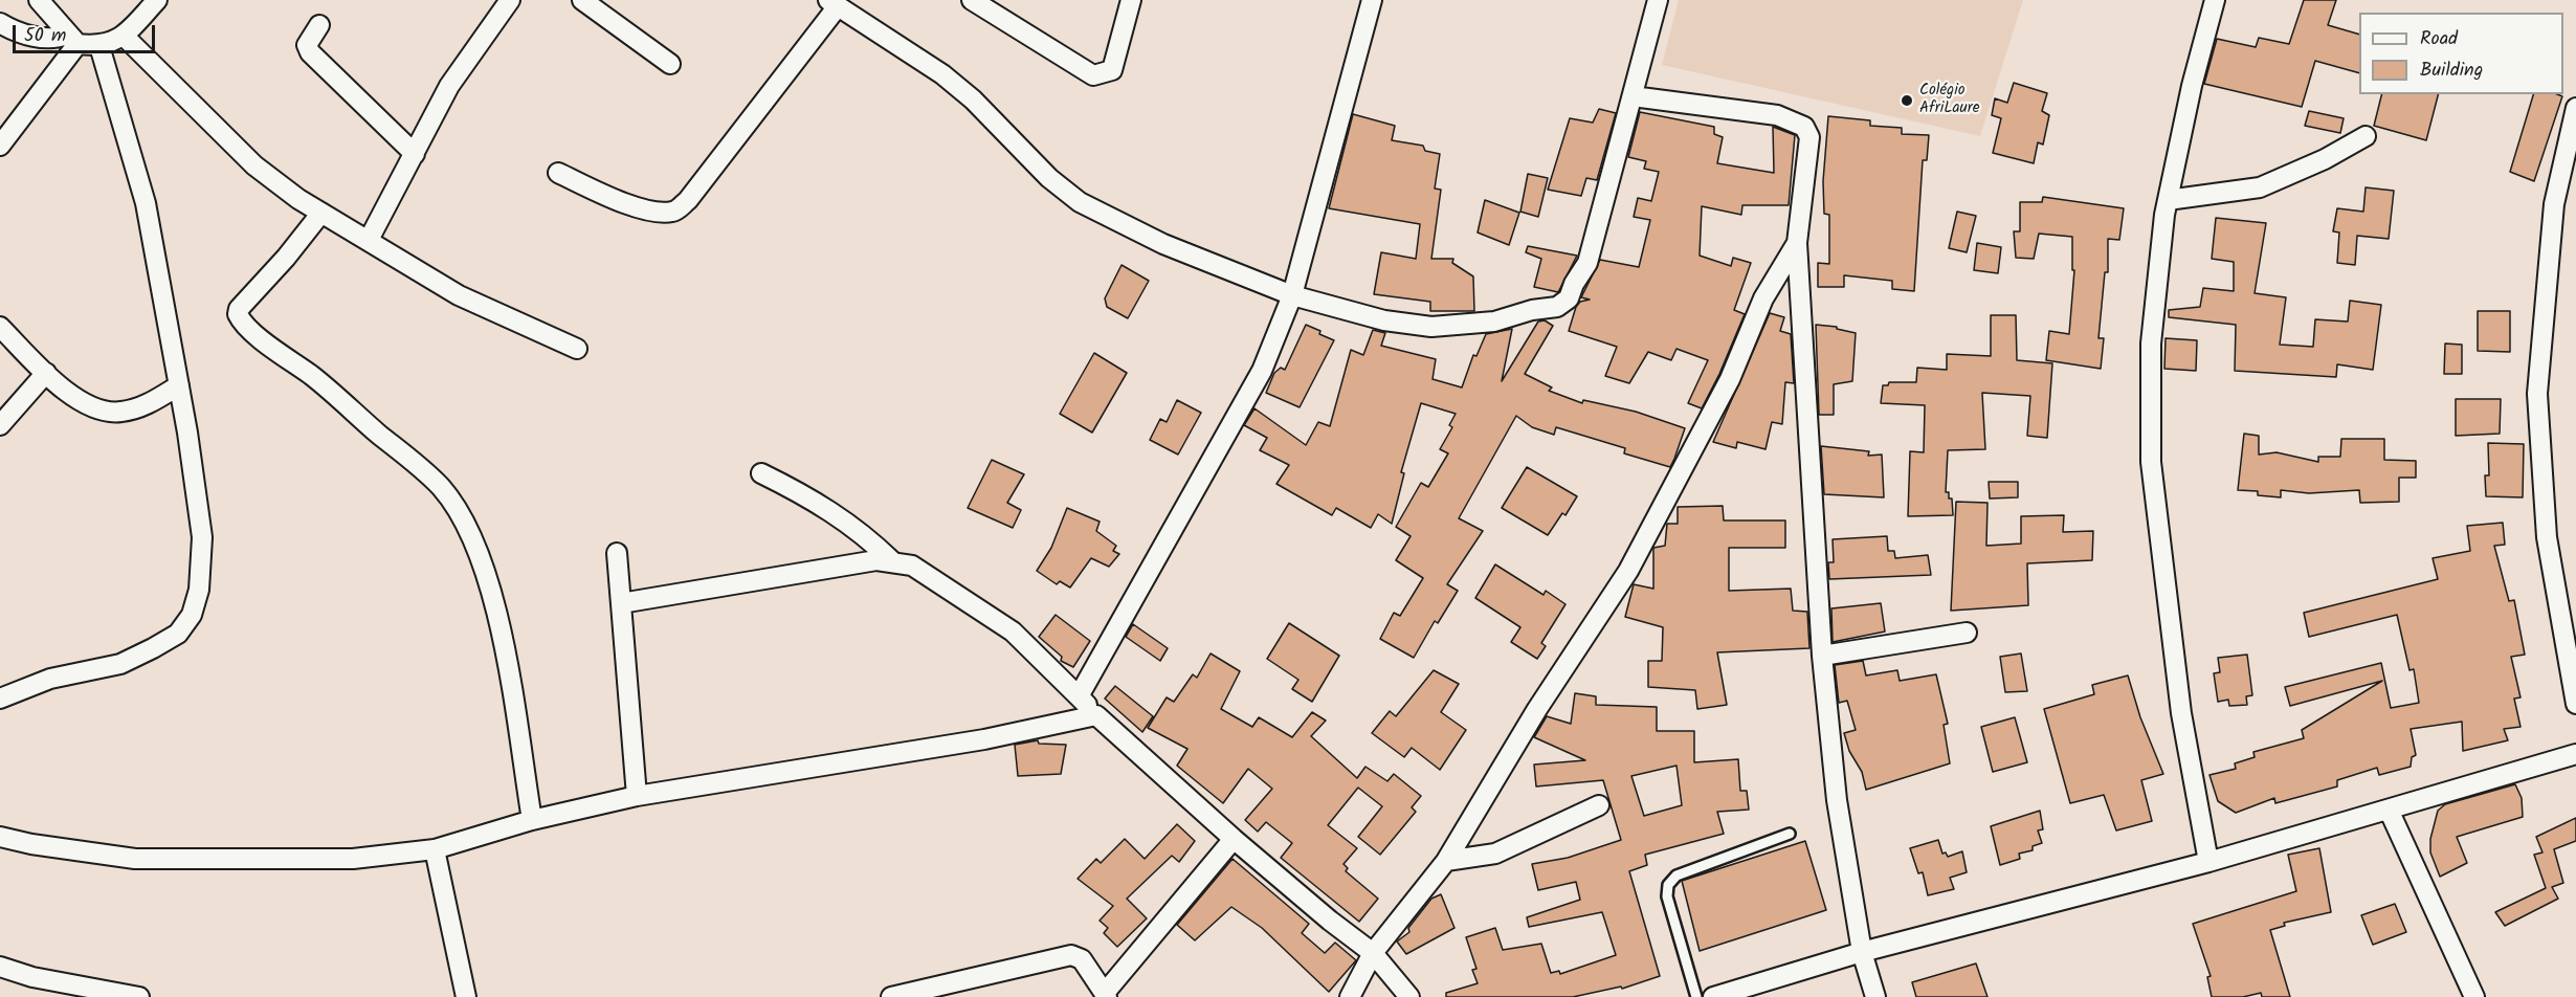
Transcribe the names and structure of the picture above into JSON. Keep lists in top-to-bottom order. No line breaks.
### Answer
{"places":["Colégio AfriLaure"],"legend":["Road","Building"],"scale_bar":"50 m"}
